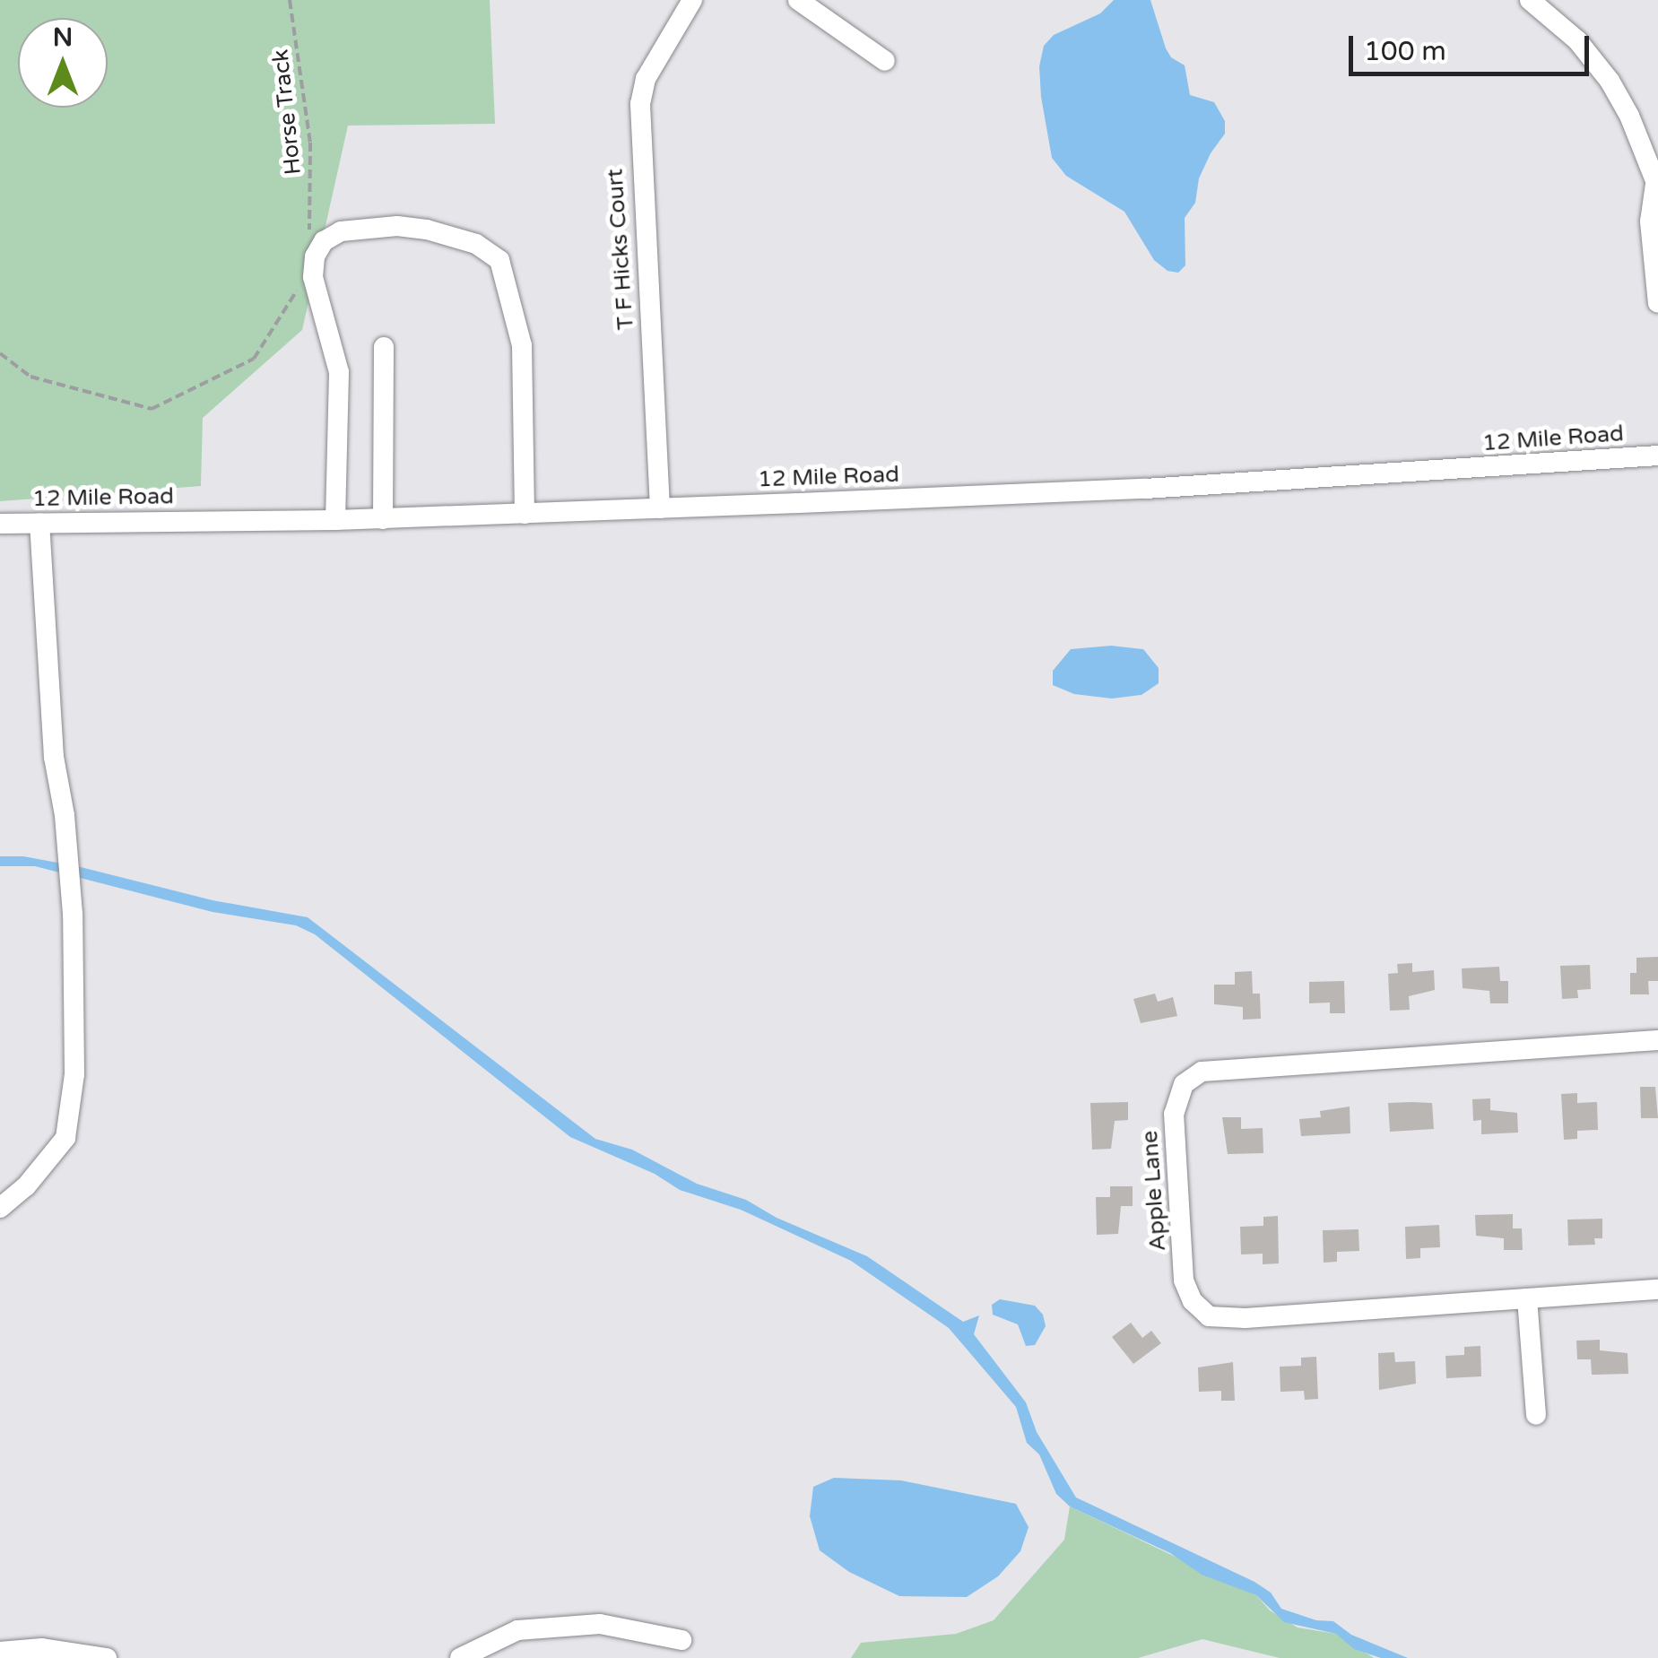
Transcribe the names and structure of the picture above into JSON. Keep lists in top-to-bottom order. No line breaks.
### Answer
{"streets":{"street":["T F Hicks Court","12 Mile Road","Apple Lane"],"path":["Horse Track"]},"crossings":[["T F Hicks Court","12 Mile Road"]],"scale_bar":"100 m","north":"top"}
